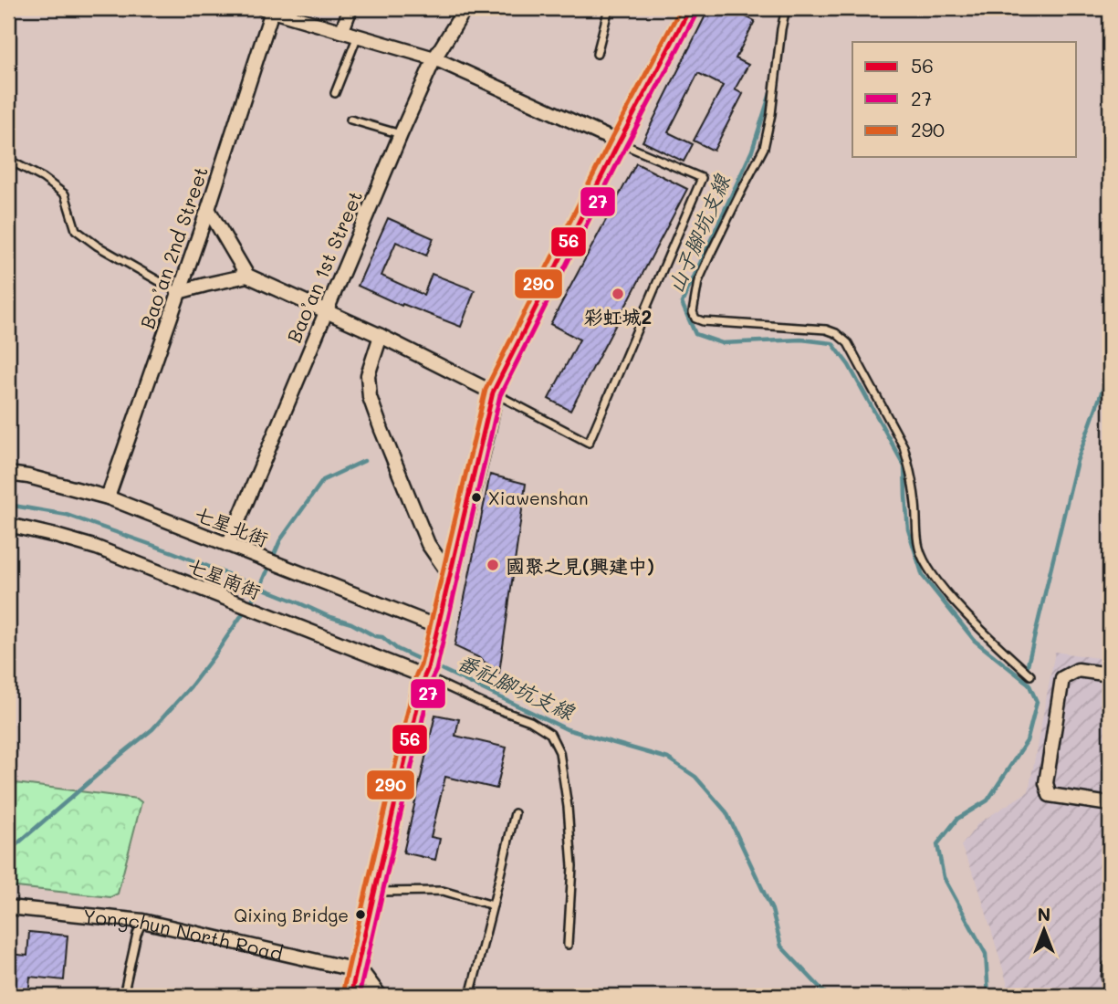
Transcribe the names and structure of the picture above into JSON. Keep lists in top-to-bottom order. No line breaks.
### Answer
{"streets":{"street":["Bao’an 2nd Street","Bao’an 1st Street","七星北街","七星南街","Yongchun North Road"]},"crossings":[["Bao’an 2nd Street","七星北街"],["Bao’an 1st Street","七星北街"]],"water":["山子腳坑支線","番社腳坑支線"],"places":["彩虹城2","Xiawenshan","國聚之見(興建中)","Qixing Bridge"],"lines":["transit line 56","transit line 290","transit line 27"],"legend":["56","27","290"],"north":"top"}
